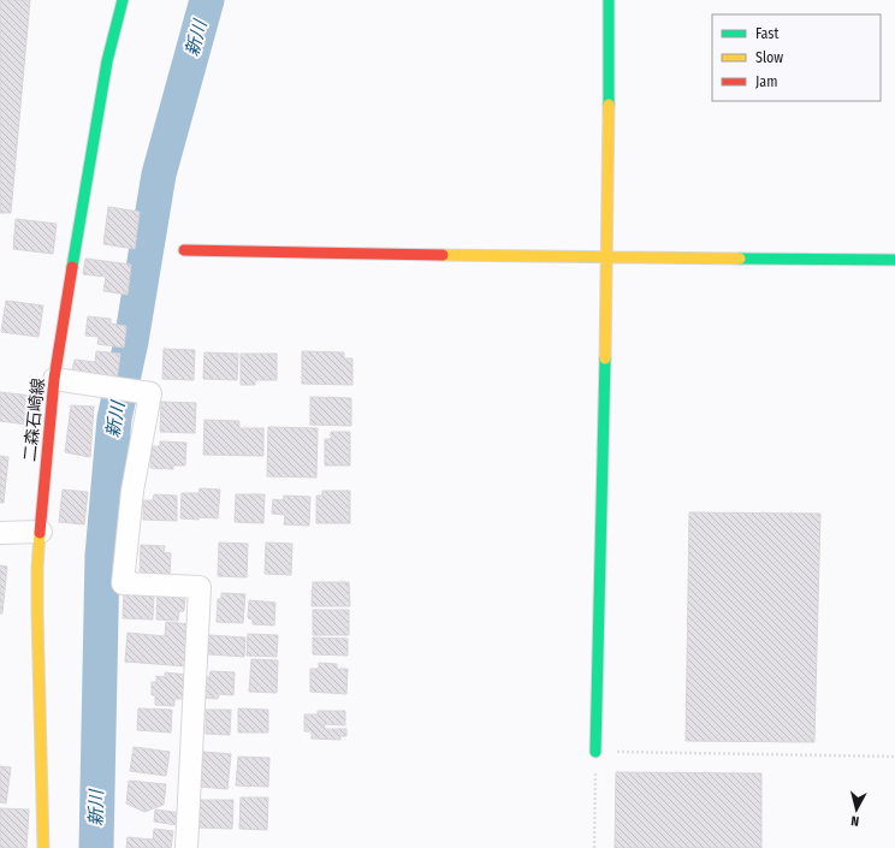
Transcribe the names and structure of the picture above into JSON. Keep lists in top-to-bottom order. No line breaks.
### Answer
{"streets":{"street":["二森石崎線"]},"water":["新川"],"legend":["Fast","Slow","Jam"],"north":"bottom"}
